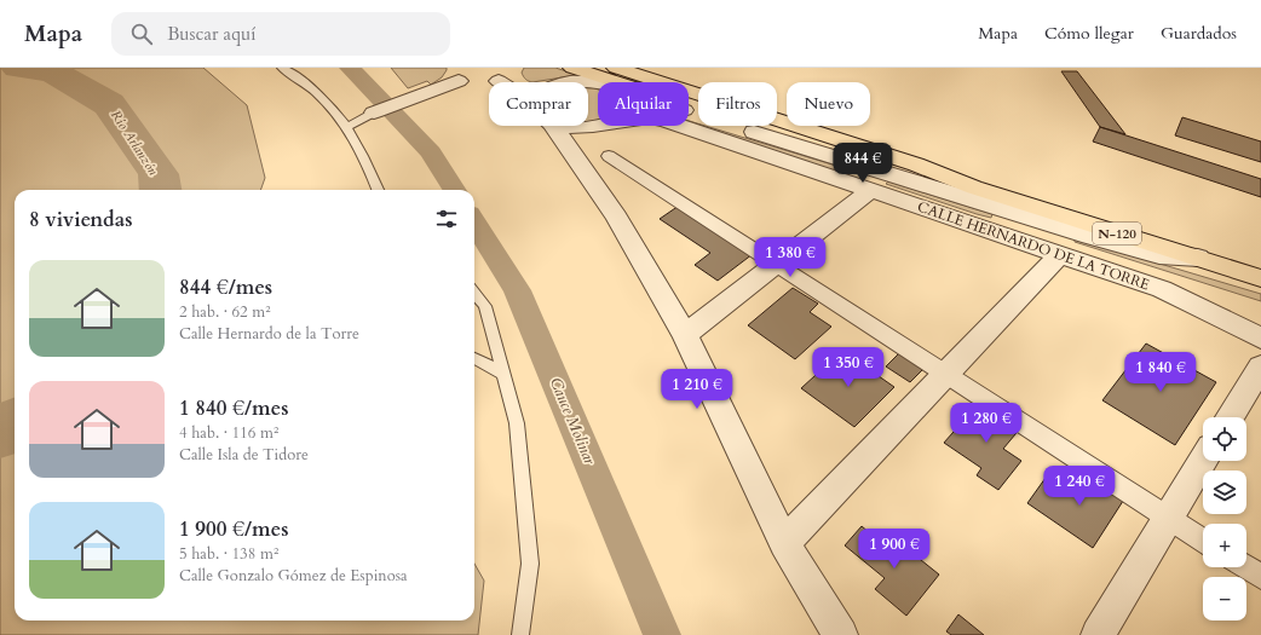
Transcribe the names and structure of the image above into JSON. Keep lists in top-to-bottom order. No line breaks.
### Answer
{"streets":{"highway":["N-120"],"street":["CALLE HERNARDO DE LA TORRE"]},"water":["Río Arlanzón","Cauce Molinar"],"page":{"header":"Mapa","search":"Buscar aquí","nav":["Mapa","Cómo llegar","Guardados"],"chip":["Comprar","Alquilar","Filtros","Nuevo"],"price":["844 €","1 380 €","1 350 €","1 840 €","1 210 €","1 280 €","1 240 €","1 900 €"],"heading":"8 viviendas","list":[{"name":"844 €/mes","note":"2 hab. · 62 m² · Calle Hernardo de la Torre"},{"name":"1 840 €/mes","note":"4 hab. · 116 m² · Calle Isla de Tidore"},{"name":"1 900 €/mes","note":"5 hab. · 138 m² · Calle Gonzalo Gómez de Espinosa"}],"map_buttons":["+","−"]}}
